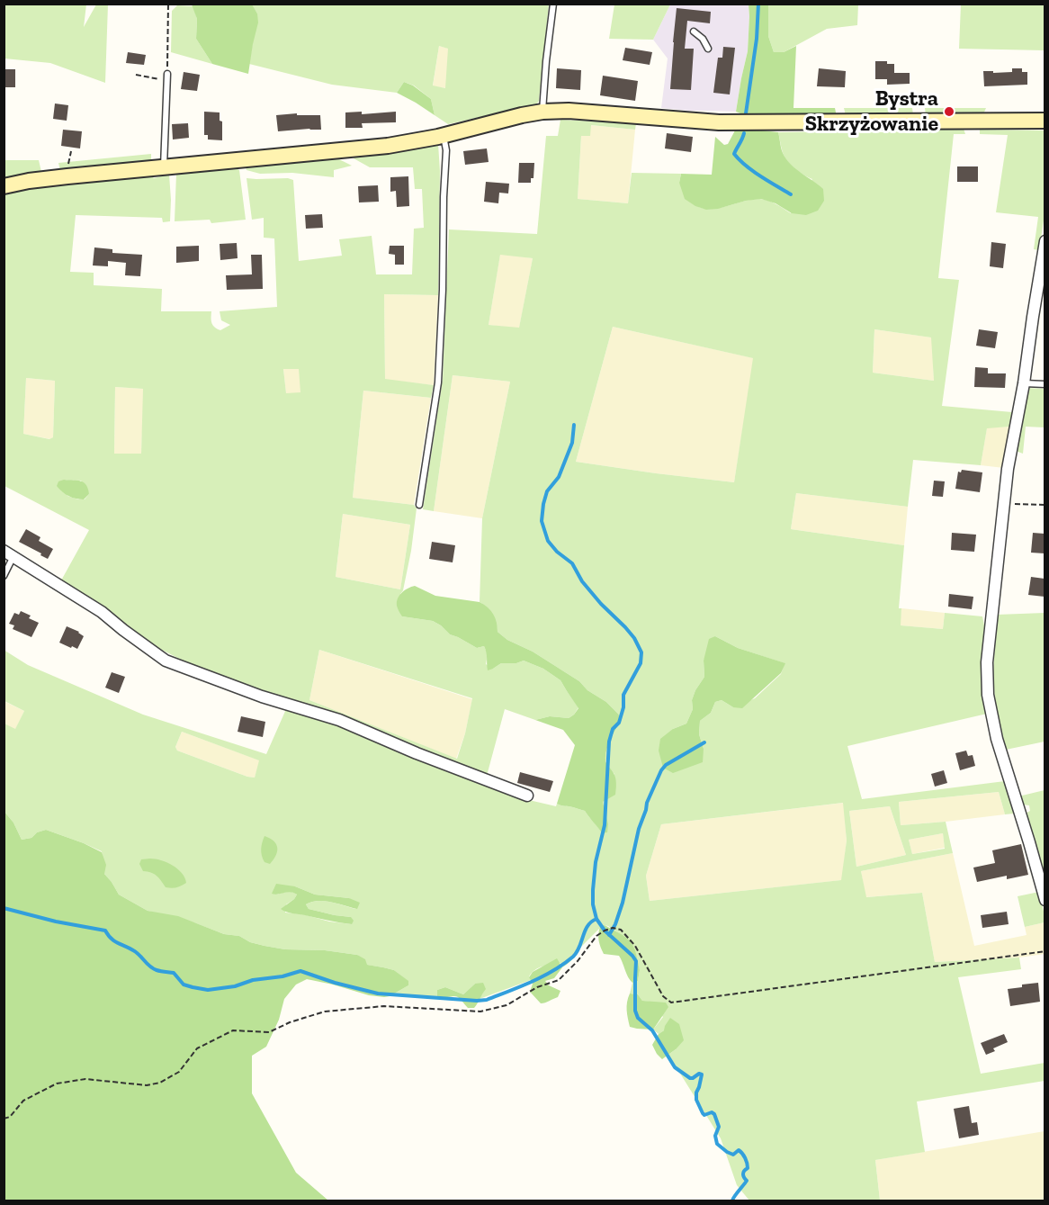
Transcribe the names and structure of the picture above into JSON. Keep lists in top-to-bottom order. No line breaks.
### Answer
{"places":["Bystra Skrzyżowanie"]}
